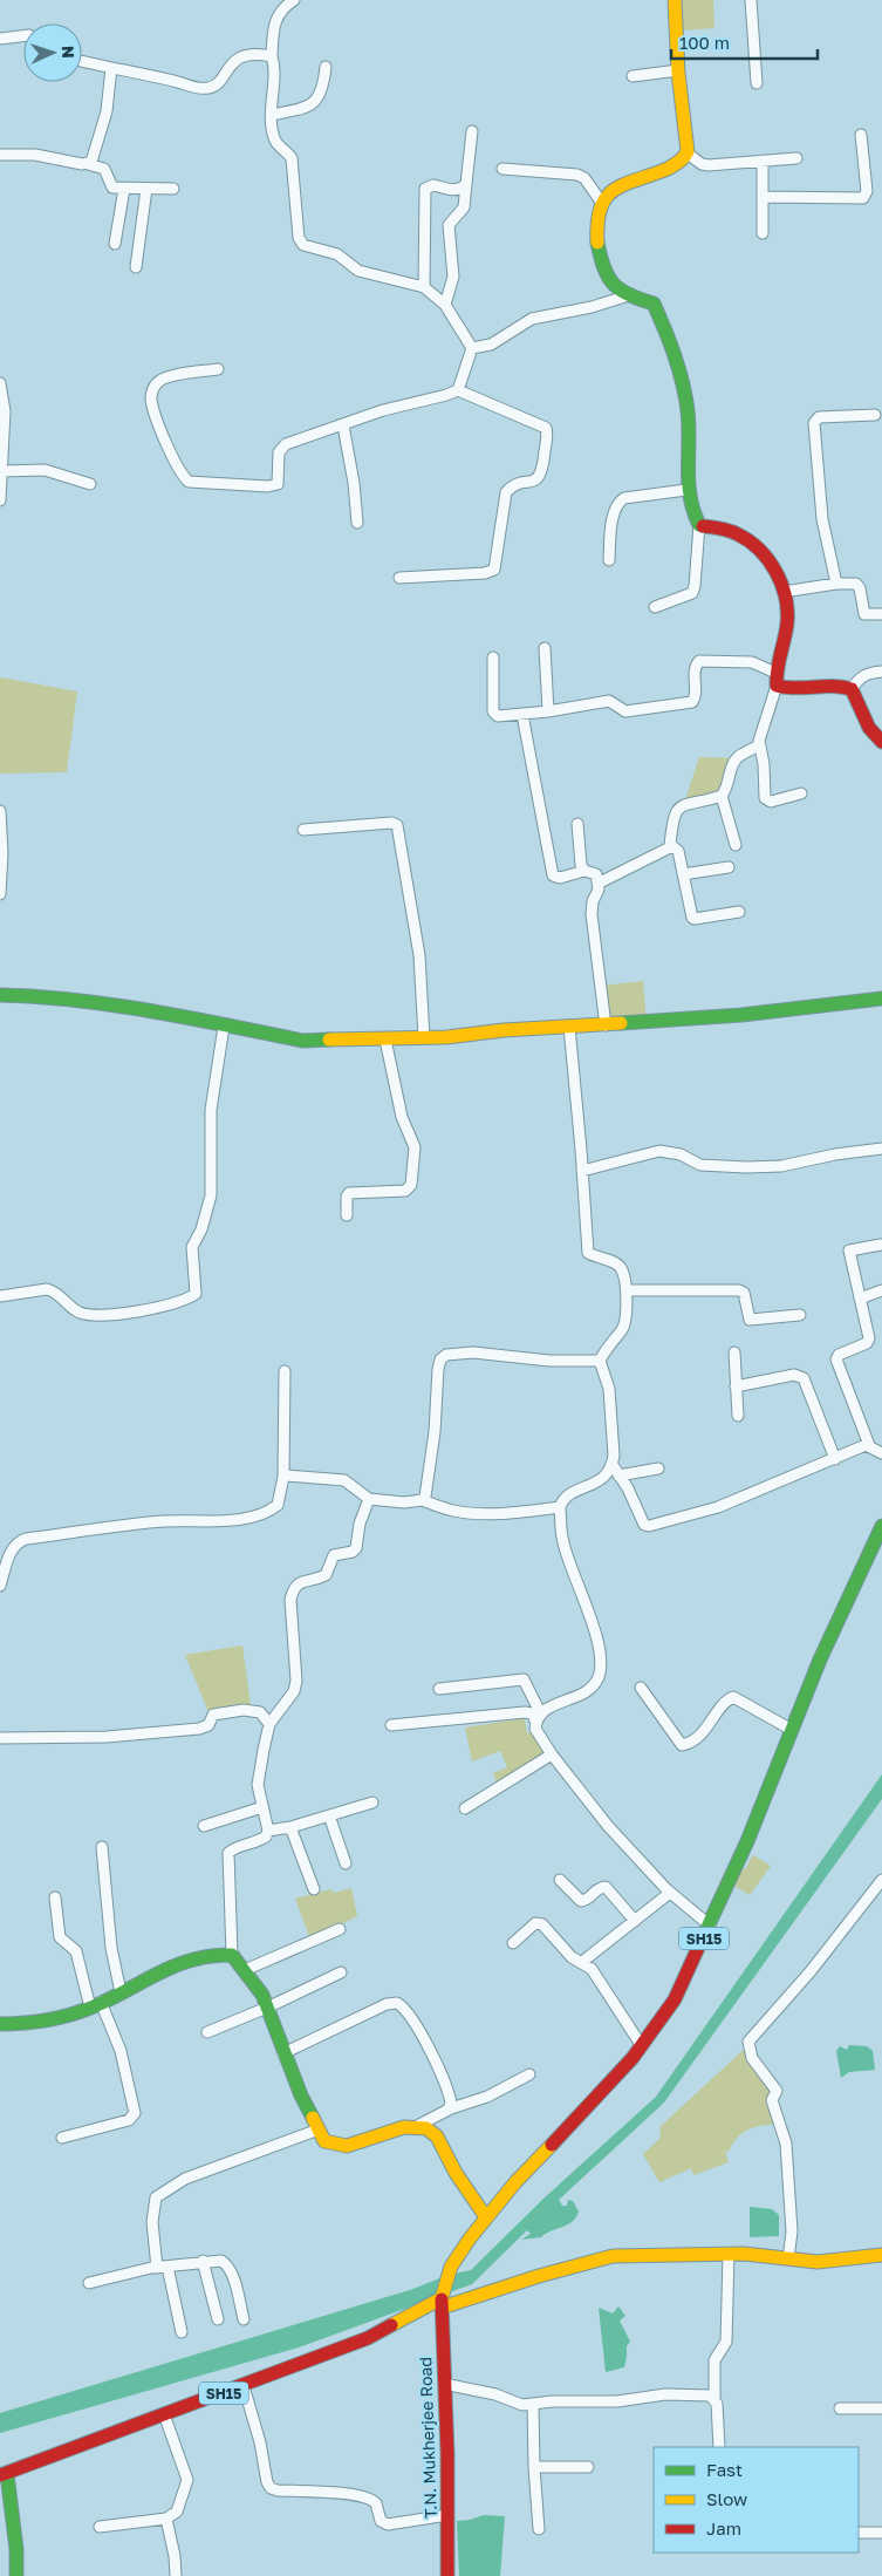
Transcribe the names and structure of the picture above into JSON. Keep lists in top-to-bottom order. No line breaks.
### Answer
{"streets":{"street":["SH15","T.N. Mukherjee Road"]},"crossings":[["SH15","T.N. Mukherjee Road"]],"legend":["Fast","Slow","Jam"],"scale_bar":"100 m","north":"right"}
